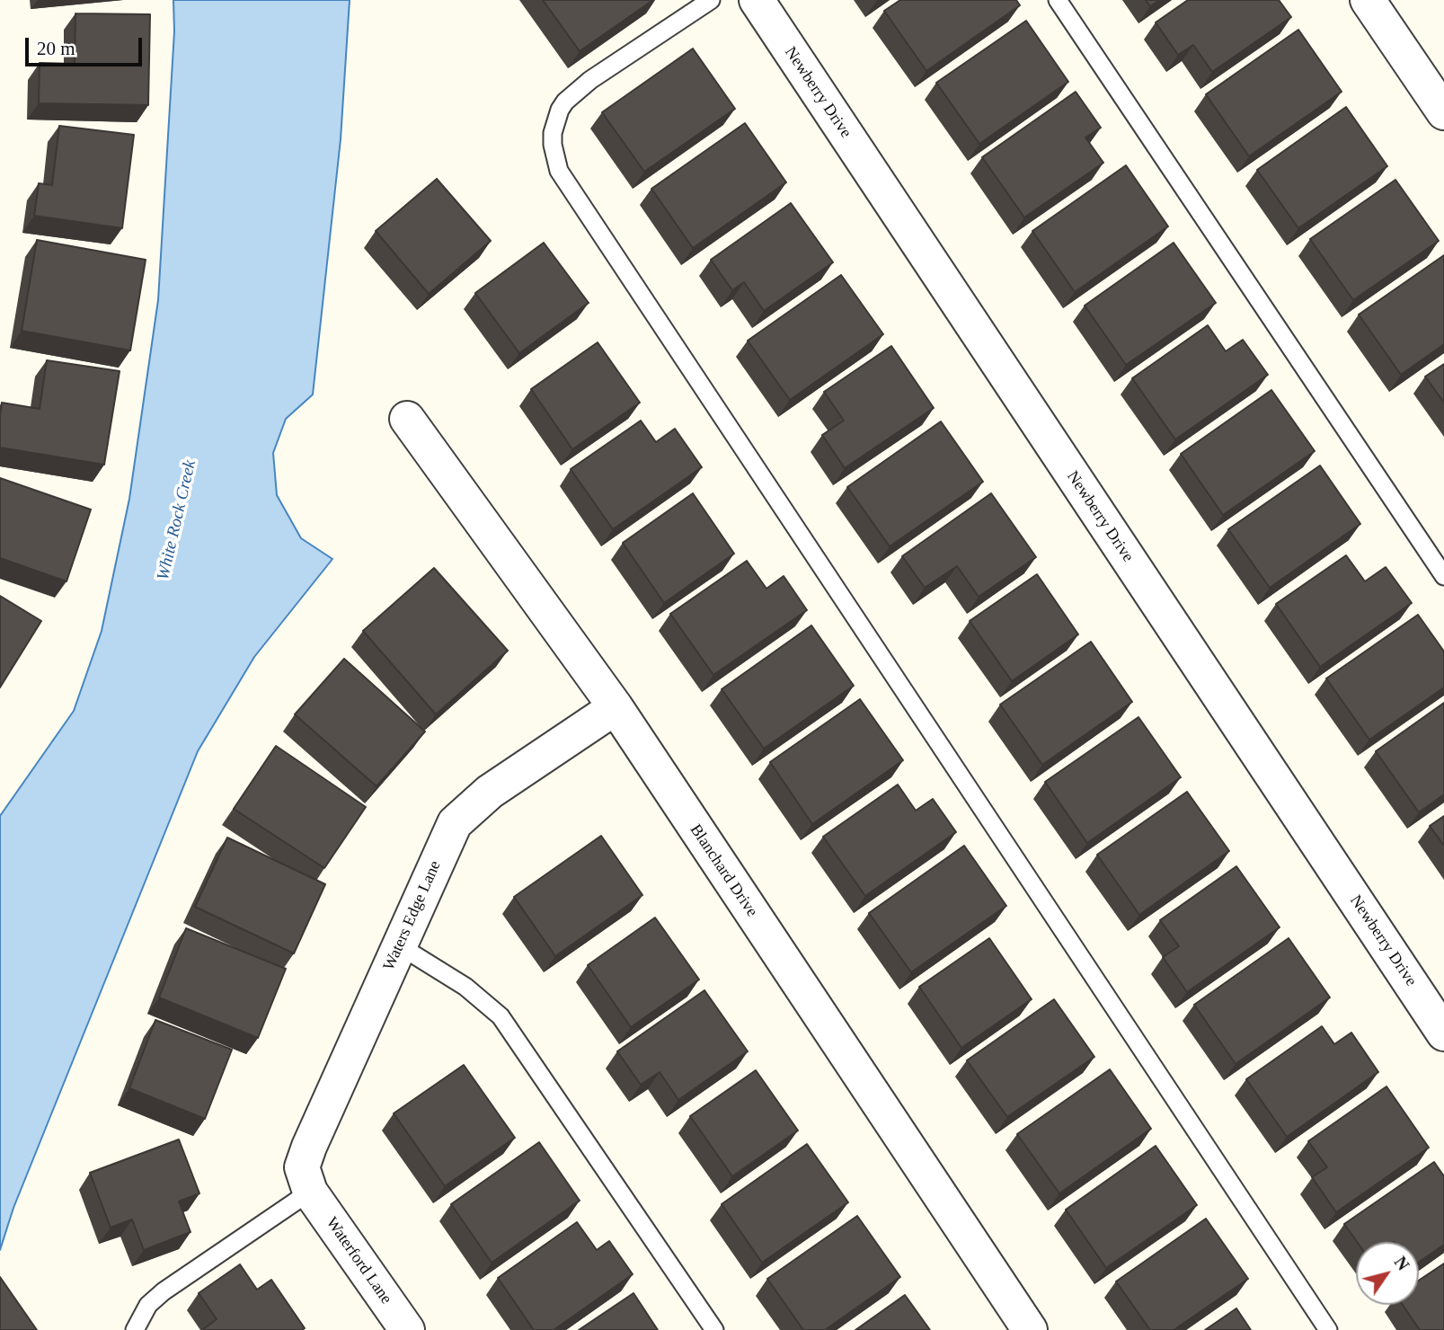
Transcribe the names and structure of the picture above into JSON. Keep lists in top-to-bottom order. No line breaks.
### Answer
{"streets":{"street":["Newberry Drive","Blanchard Drive","Waters Edge Lane","Waterford Lane"]},"crossings":[["Blanchard Drive","Waters Edge Lane"],["Waters Edge Lane","Waterford Lane"]],"water":["White Rock Creek"],"scale_bar":"20 m","north":"top right"}
